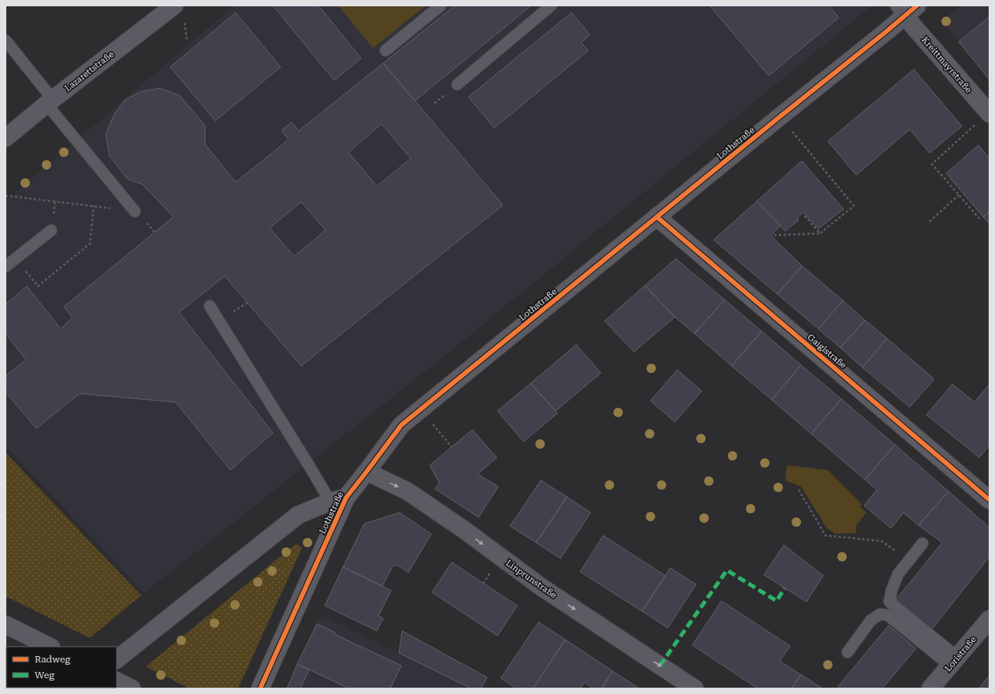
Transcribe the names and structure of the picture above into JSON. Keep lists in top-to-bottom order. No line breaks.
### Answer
{"streets":{"street":["Kreittmayrstraße","Lazarettstraße","Lothstraße","Gaiglstraße","Linprunstraße","Loristraße"]},"crossings":[["Kreittmayrstraße","Lothstraße"],["Lothstraße","Gaiglstraße"],["Lothstraße","Linprunstraße"]],"one_way":["Linprunstraße"],"legend":["Radweg","Weg"]}
